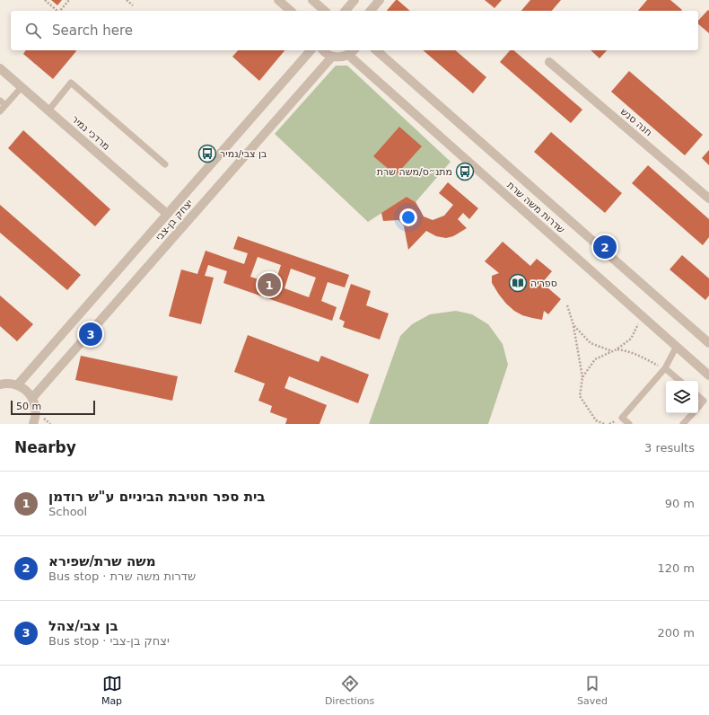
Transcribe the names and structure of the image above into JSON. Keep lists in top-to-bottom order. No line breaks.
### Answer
{"streets":{"street":["חנה סנש","מרדכי נמיר","שדרות משה שרת","יצחק בן-צבי"]},"crossings":[["מרדכי נמיר","יצחק בן-צבי"]],"places":{"bus stop":["בן צבי/נמיר","מתנ״ס/משה שרת"],"library":["ספריה"]},"scale_bar":"50 m","page":{"search":"Search here","pins":["2","1","3"],"scale":"50 m","heading":["Nearby","3 results"],"list":[{"mark":"1","name":"בית ספר חטיבת הביניים ע\"ש רודמן","note":"School","value":"90 m"},{"mark":"2","name":"משה שרת/שפירא","note":"Bus stop · שדרות משה שרת","value":"120 m"},{"mark":"3","name":"בן צבי/צהל","note":"Bus stop · יצחק בן-צבי","value":"200 m"}],"nav":["Map","Directions","Saved"]}}
